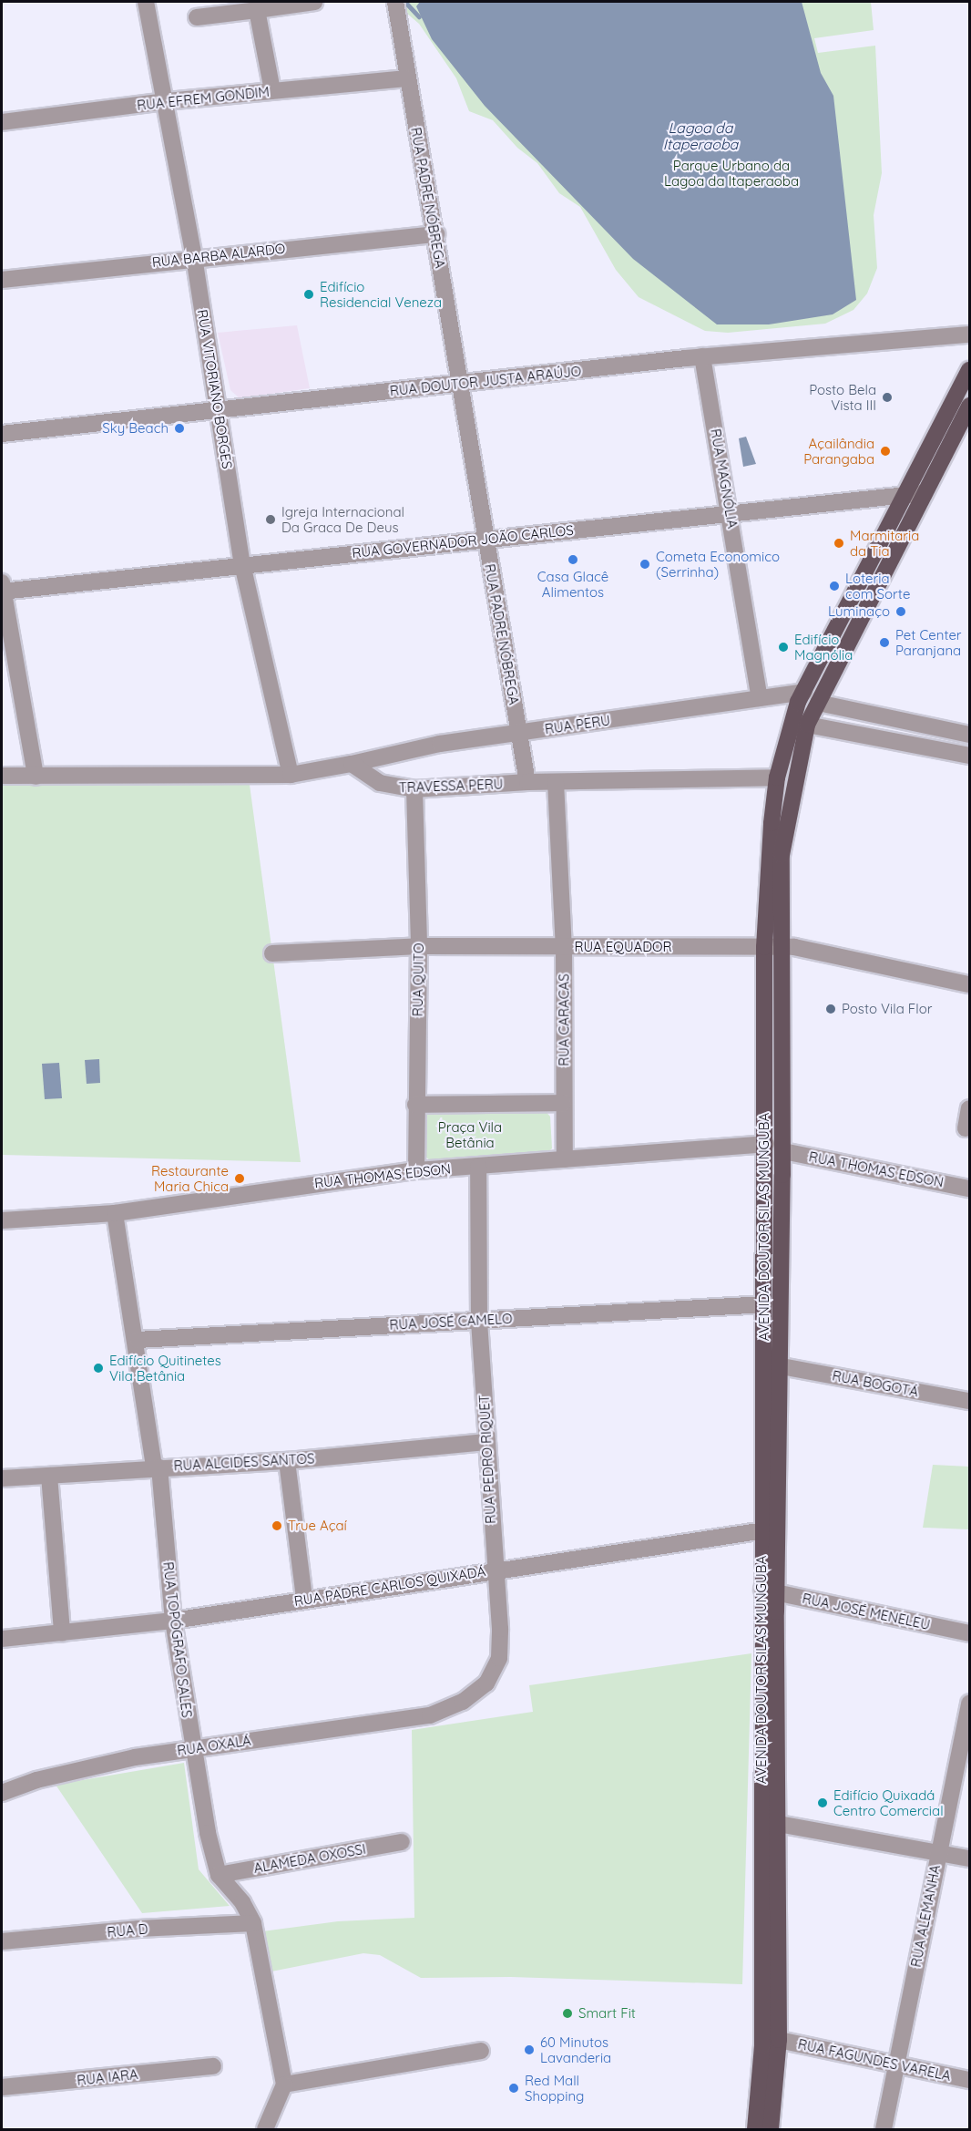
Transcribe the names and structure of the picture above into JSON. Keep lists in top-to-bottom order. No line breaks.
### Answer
{"streets":{"main road":["AVENIDA DOUTOR SILAS MUNGUBA"],"street":["RUA EFREM GONDIM","RUA PADRE NÓBREGA","RUA BARBA ALARDO","RUA DOUTOR JUSTA ARAÚJO","RUA VITORIANO BORGES","RUA MAGNÓLIA","RUA GOVERNADOR JOÃO CARLOS","RUA PERU","TRAVESSA PERU","RUA EQUADOR","RUA QUITO","RUA CARACAS","RUA THOMAS EDSON","RUA JOSÉ CAMELO","RUA BOGOTÁ","RUA PEDRO RIQUET","RUA ALCIDES SANTOS","RUA PADRE CARLOS QUIXADÁ","RUA JOSÉ MENELEU","RUA TOPÓGRAFO SALES","RUA OXALÁ","ALAMEDA OXOSSI","RUA ALEMANHA","RUA D","RUA FAGUNDES VARELA","RUA IARA"]},"crossings":[["RUA EFREM GONDIM","RUA PADRE NÓBREGA"],["RUA EFREM GONDIM","RUA VITORIANO BORGES"],["RUA PADRE NÓBREGA","RUA BARBA ALARDO"],["RUA PADRE NÓBREGA","RUA DOUTOR JUSTA ARAÚJO"],["RUA PADRE NÓBREGA","RUA GOVERNADOR JOÃO CARLOS"],["RUA PADRE NÓBREGA","RUA PERU"],["RUA PADRE NÓBREGA","TRAVESSA PERU"],["RUA BARBA ALARDO","RUA VITORIANO BORGES"],["RUA DOUTOR JUSTA ARAÚJO","RUA VITORIANO BORGES"],["RUA DOUTOR JUSTA ARAÚJO","RUA MAGNÓLIA"],["RUA VITORIANO BORGES","RUA GOVERNADOR JOÃO CARLOS"],["RUA MAGNÓLIA","RUA GOVERNADOR JOÃO CARLOS"],["RUA MAGNÓLIA","RUA PERU"],["RUA GOVERNADOR JOÃO CARLOS","AVENIDA DOUTOR SILAS MUNGUBA"],["RUA PERU","TRAVESSA PERU"],["RUA PERU","AVENIDA DOUTOR SILAS MUNGUBA"],["TRAVESSA PERU","RUA QUITO"],["TRAVESSA PERU","RUA CARACAS"],["TRAVESSA PERU","AVENIDA DOUTOR SILAS MUNGUBA"],["RUA EQUADOR","RUA QUITO"],["RUA EQUADOR","RUA CARACAS"],["RUA EQUADOR","AVENIDA DOUTOR SILAS MUNGUBA"],["RUA QUITO","RUA THOMAS EDSON"],["RUA CARACAS","RUA THOMAS EDSON"],["RUA THOMAS EDSON","AVENIDA DOUTOR SILAS MUNGUBA"],["RUA THOMAS EDSON","RUA PEDRO RIQUET"],["RUA THOMAS EDSON","RUA TOPÓGRAFO SALES"],["AVENIDA DOUTOR SILAS MUNGUBA","RUA JOSÉ CAMELO"],["AVENIDA DOUTOR SILAS MUNGUBA","RUA BOGOTÁ"],["AVENIDA DOUTOR SILAS MUNGUBA","RUA PADRE CARLOS QUIXADÁ"],["AVENIDA DOUTOR SILAS MUNGUBA","RUA JOSÉ MENELEU"],["AVENIDA DOUTOR SILAS MUNGUBA","RUA FAGUNDES VARELA"],["RUA JOSÉ CAMELO","RUA PEDRO RIQUET"],["RUA JOSÉ CAMELO","RUA TOPÓGRAFO SALES"],["RUA PEDRO RIQUET","RUA ALCIDES SANTOS"],["RUA PEDRO RIQUET","RUA PADRE CARLOS QUIXADÁ"],["RUA PEDRO RIQUET","RUA OXALÁ"],["RUA ALCIDES SANTOS","RUA TOPÓGRAFO SALES"],["RUA PADRE CARLOS QUIXADÁ","RUA TOPÓGRAFO SALES"],["RUA TOPÓGRAFO SALES","RUA OXALÁ"],["RUA TOPÓGRAFO SALES","ALAMEDA OXOSSI"],["RUA ALEMANHA","RUA FAGUNDES VARELA"]],"water":["Lagoa da Itaperaoba"],"parks":["Parque Urbano da Lagoa da Itaperaoba","Praça Vila Betânia"],"places":["Edifício Residencial Veneza","Posto Bela Vista III","Sky Beach","Açailândia Parangaba","Igreja Internacional Da Graca De Deus","Marmitaria da Tia","Casa Glacê Alimentos","Cometa Economico (Serrinha)","Loteria com Sorte","Luminaço","Pet Center Paranjana","Edifício Magnólia","Posto Vila Flor","Restaurante Maria Chica","Edifício Quitinetes Vila Betânia","True Açaí","Edifício Quixadá Centro Comercial","Smart Fit","60 Minutos Lavanderia","Red Mall Shopping"]}
